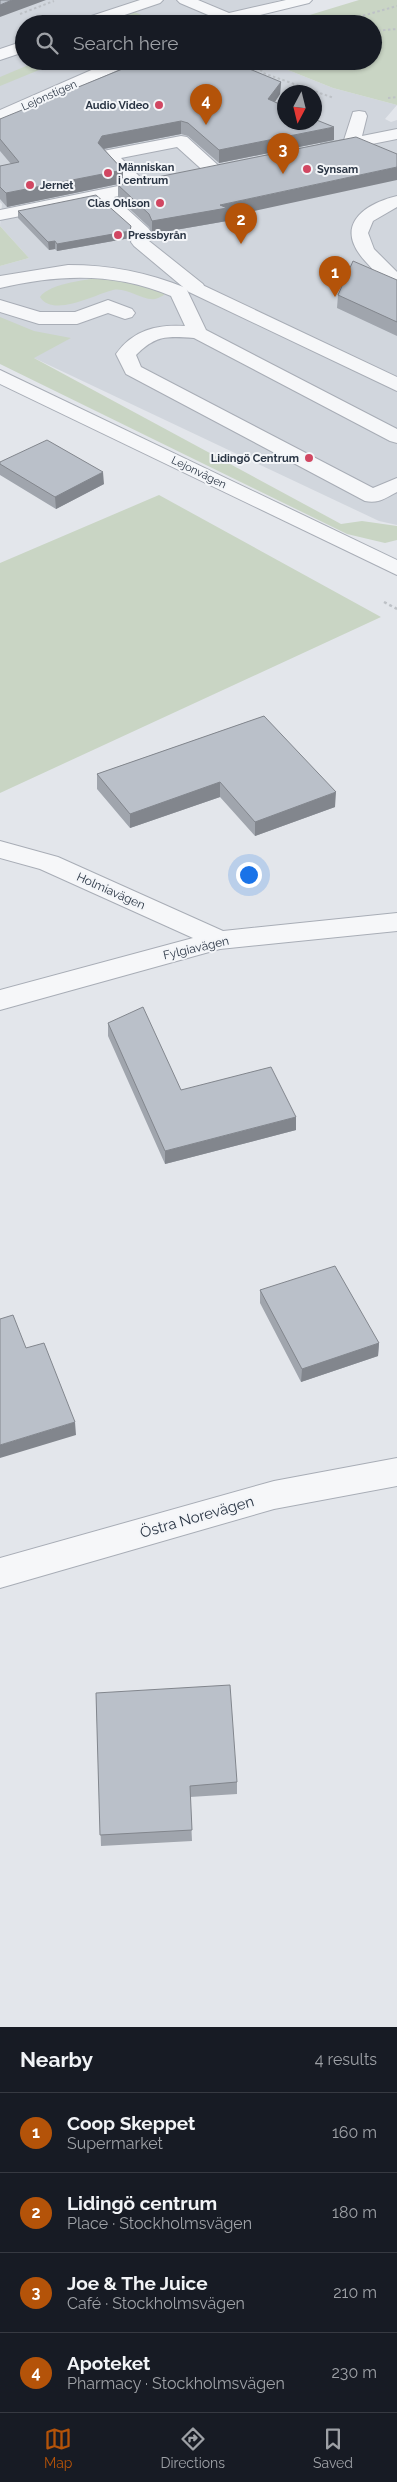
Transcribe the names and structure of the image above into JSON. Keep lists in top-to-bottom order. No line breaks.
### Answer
{"streets":{"street":["Lejonstigen","Lejonvägen","Holmiavägen","Fylgiavägen","Östra Norevägen"]},"crossings":[["Holmiavägen","Fylgiavägen"]],"places":["Audio Video","Synsam","Människan i centrum","Jernet","Clas Ohlson","Pressbyrån","Lidingö Centrum"],"north":"bottom","page":{"search":"Search here","pins":["4","3","2","1"],"heading":["Nearby","4 results"],"list":[{"mark":"1","name":"Coop Skeppet","note":"Supermarket","value":"160 m"},{"mark":"2","name":"Lidingö centrum","note":"Place · Stockholmsvägen","value":"180 m"},{"mark":"3","name":"Joe & The Juice","note":"Café · Stockholmsvägen","value":"210 m"},{"mark":"4","name":"Apoteket","note":"Pharmacy · Stockholmsvägen","value":"230 m"}],"nav":["Map","Directions","Saved"]}}
